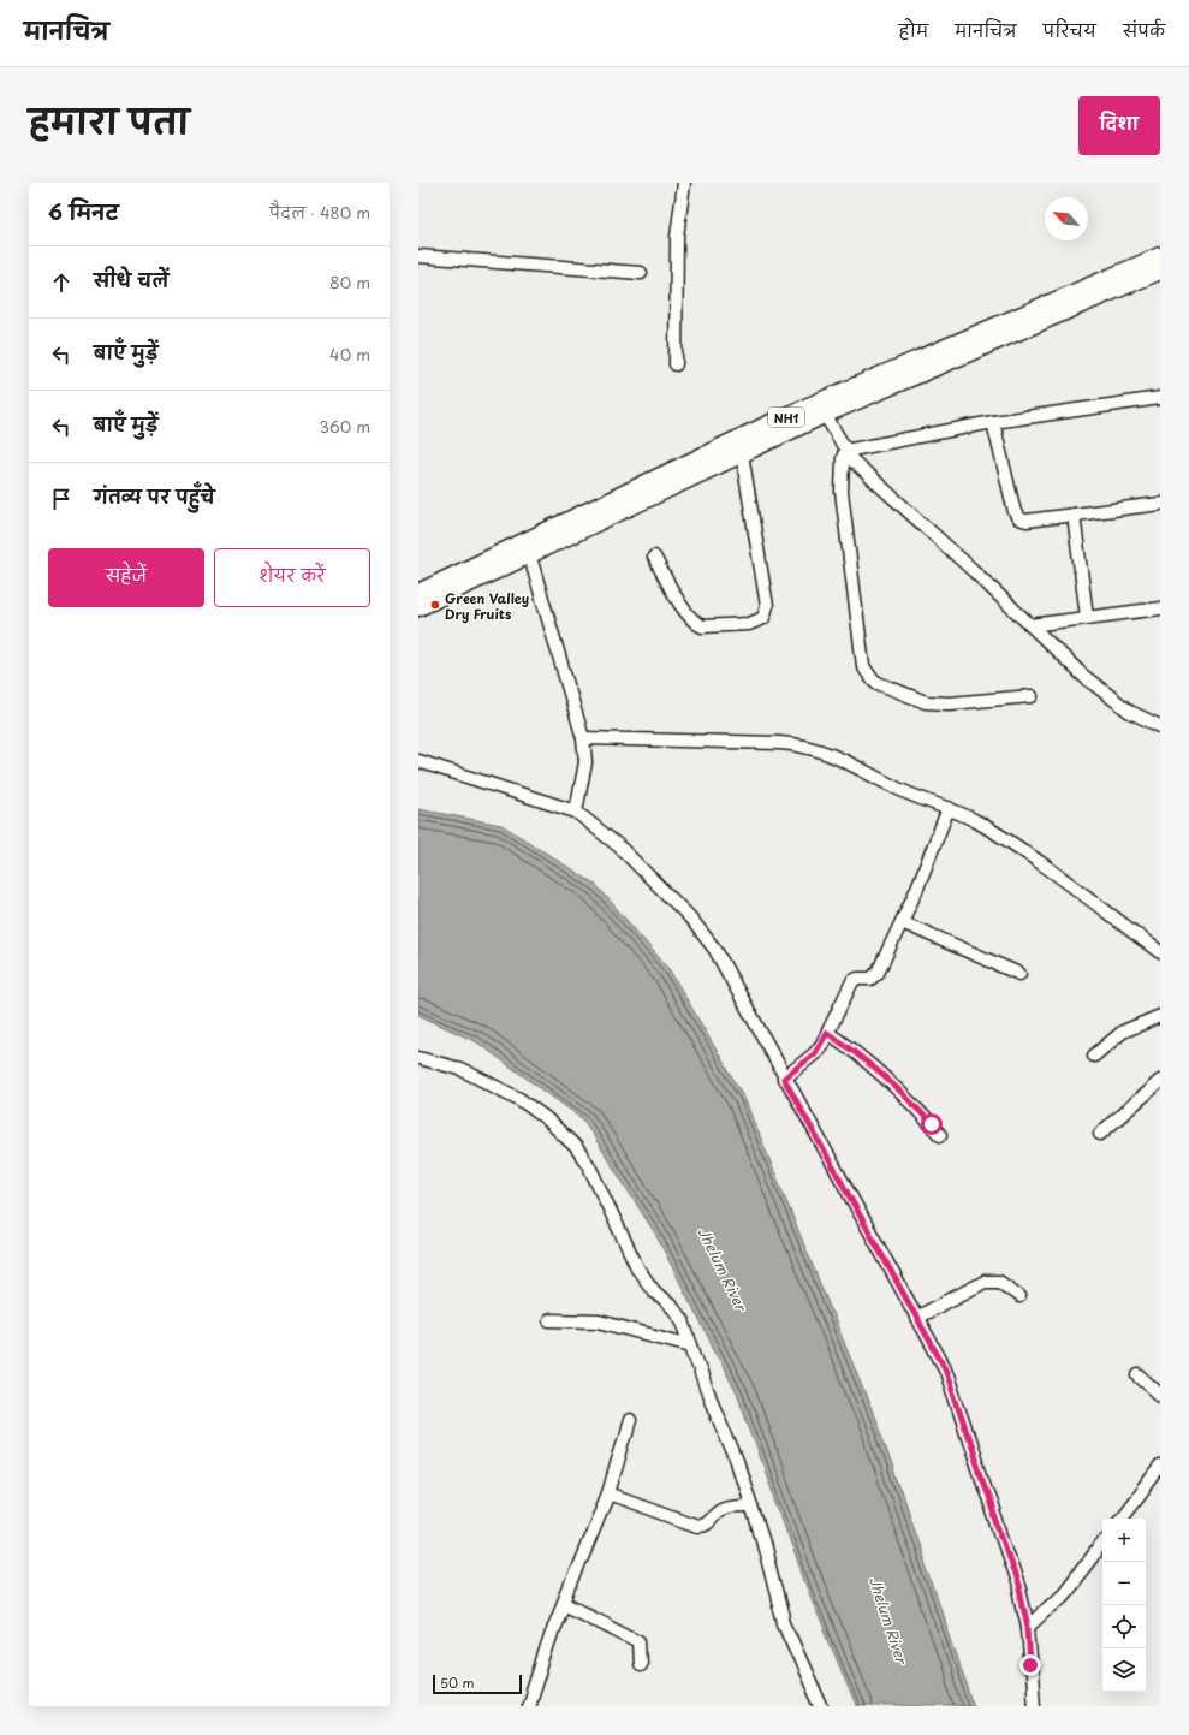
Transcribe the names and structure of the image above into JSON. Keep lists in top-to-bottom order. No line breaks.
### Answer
{"streets":{"highway":["NH1"]},"water":["Jhelum River"],"places":["Green Valley Dry Fruits"],"scale_bar":"50 m","north":"top left","page":{"header":"मानचित्र","nav":["होम","मानचित्र","परिचय","संपर्क"],"title":"हमारा पता","buttons":["दिशा",["सहेजें","शेयर करें"]],"heading":["6 मिनट","पैदल · 480 m"],"list":[["सीधे चलें","80 m"],["बाएँ मुड़ें","40 m"],["बाएँ मुड़ें","360 m"],"गंतव्य पर पहुँचे"],"map_buttons":["+","−"],"scale":"50 m"}}
